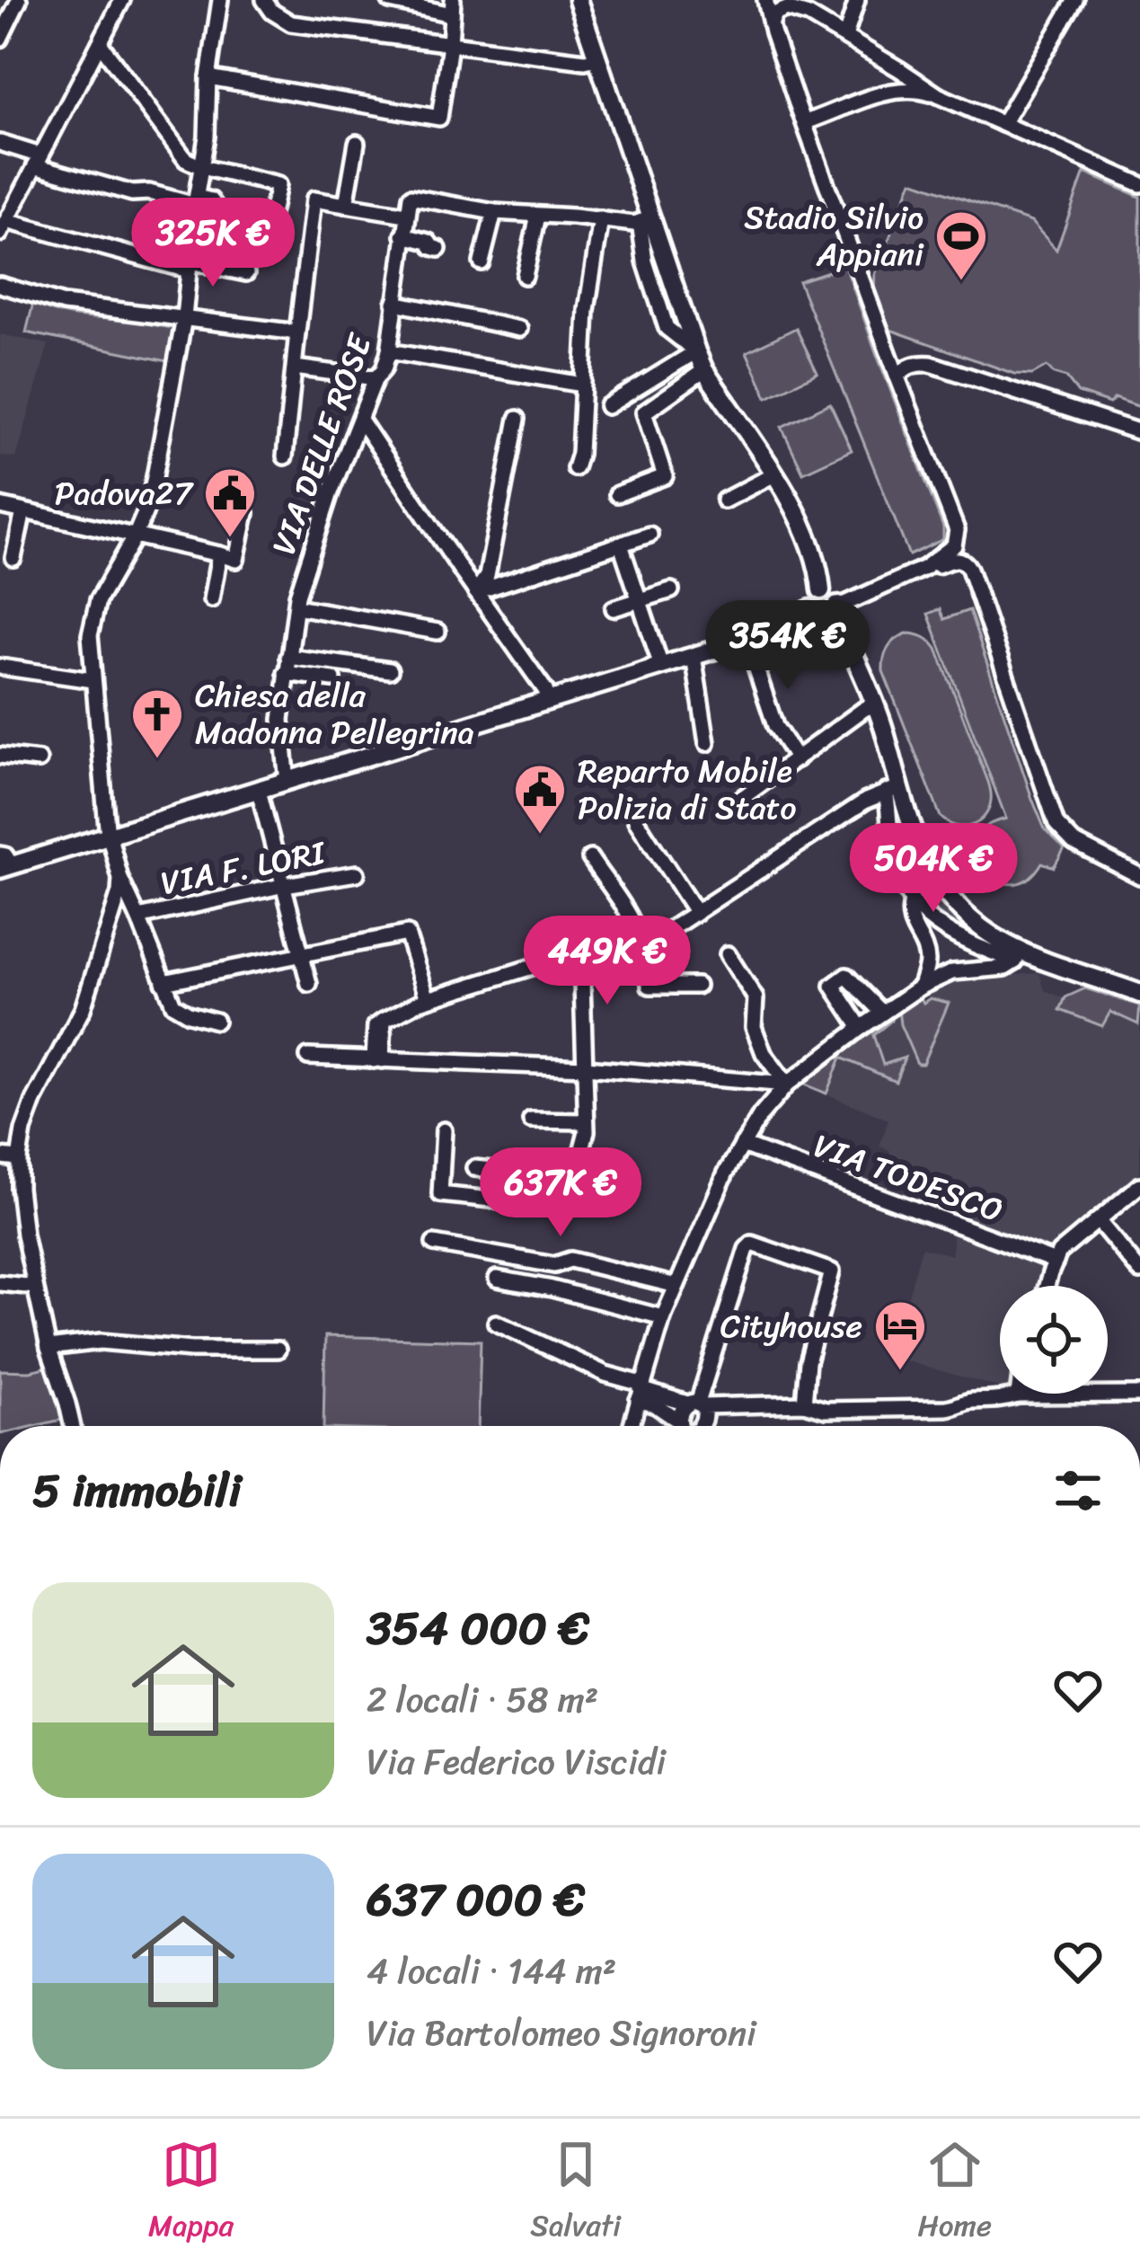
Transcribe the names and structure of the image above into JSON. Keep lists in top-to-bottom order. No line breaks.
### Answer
{"streets":{"street":["VIA DELLE ROSE","VIA F. LORI","VIA TODESCO"]},"places":{"sports":["Stadio Silvio Appiani"],"public building":["Padova27","Reparto Mobile Polizia di Stato"],"church":["Chiesa della Madonna Pellegrina"],"hotel":["Cityhouse"]},"page":{"price":["325K €","354K €","504K €","449K €","637K €"],"heading":"5 immobili","list":[{"name":"354 000 €","note":"2 locali · 58 m² · Via Federico Viscidi"},{"name":"637 000 €","note":"4 locali · 144 m² · Via Bartolomeo Signoroni"}],"tabs":["Mappa","Salvati","Home"]}}
